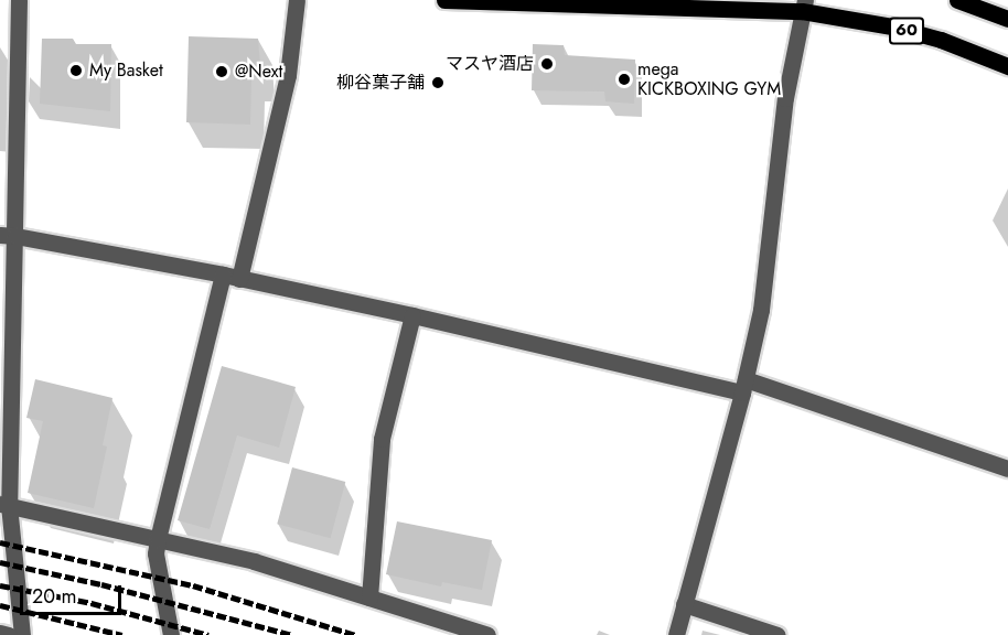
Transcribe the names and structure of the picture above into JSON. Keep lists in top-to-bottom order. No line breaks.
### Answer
{"streets":{"main road":["60"]},"places":["マスヤ酒店","My Basket","@Next","mega KICKBOXING GYM","柳谷菓子舗"],"scale_bar":"20 m"}
